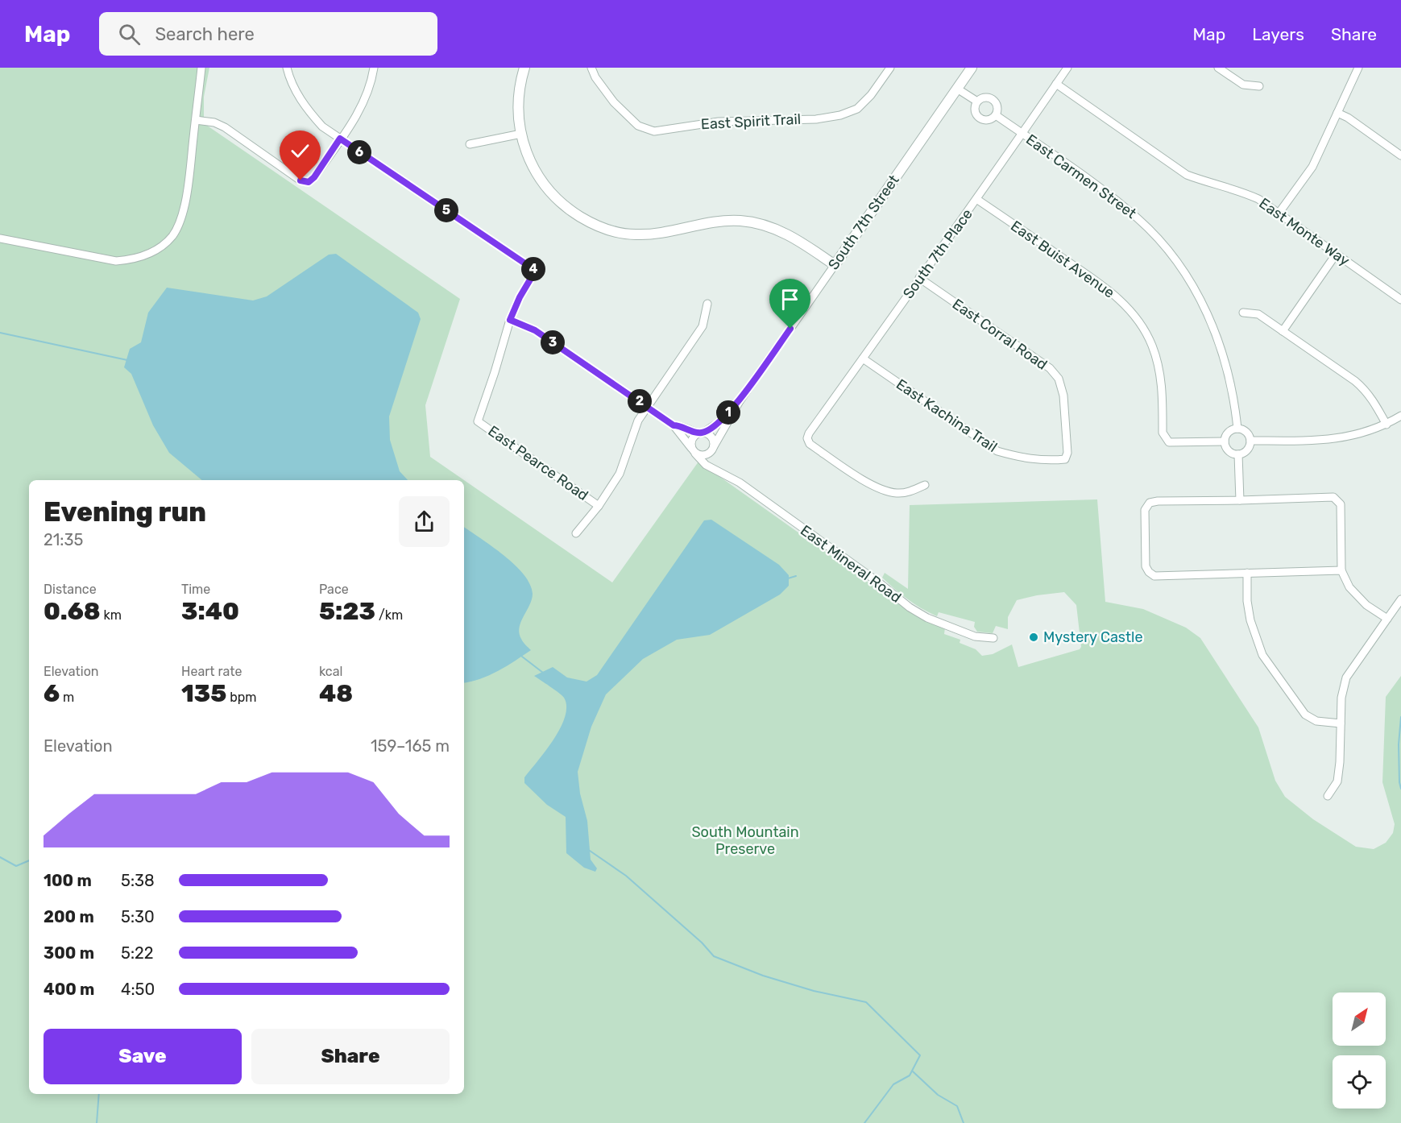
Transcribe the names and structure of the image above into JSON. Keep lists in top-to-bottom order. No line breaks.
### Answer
{"streets":{"street":["East Spirit Trail","East Carmen Street","South 7th Street","East Monte Way","South 7th Place","East Buist Avenue","East Corral Road","East Kachina Trail","East Pearce Road","East Mineral Road"]},"crossings":[["East Carmen Street","South 7th Street"],["East Carmen Street","South 7th Place"],["East Carmen Street","East Buist Avenue"],["South 7th Street","East Mineral Road"],["East Monte Way","South 7th Place"],["South 7th Place","East Buist Avenue"],["South 7th Place","East Corral Road"],["South 7th Place","East Kachina Trail"],["East Corral Road","East Kachina Trail"],["East Pearce Road","East Mineral Road"]],"parks":["South Mountain Preserve"],"places":["Mystery Castle"],"north":"top right","page":{"header":"Map","search":"Search here","nav":["Map","Layers","Share"],"pins":["6","5","4","3","2","1"],"heading":["Evening run","21:35"],"stats":[["Distance","0.68 km"],["Time","3:40"],["Pace","5:23 /km"],["Elevation","6 m"],["Heart rate","135 bpm"],["kcal","48"]],"chart":["Elevation","159–165 m"],"list":[{"name":"100 m","note":"5:38"},{"name":"200 m","note":"5:30"},{"name":"300 m","note":"5:22"},{"name":"400 m","note":"4:50"}],"buttons":["Save","Share"]}}
